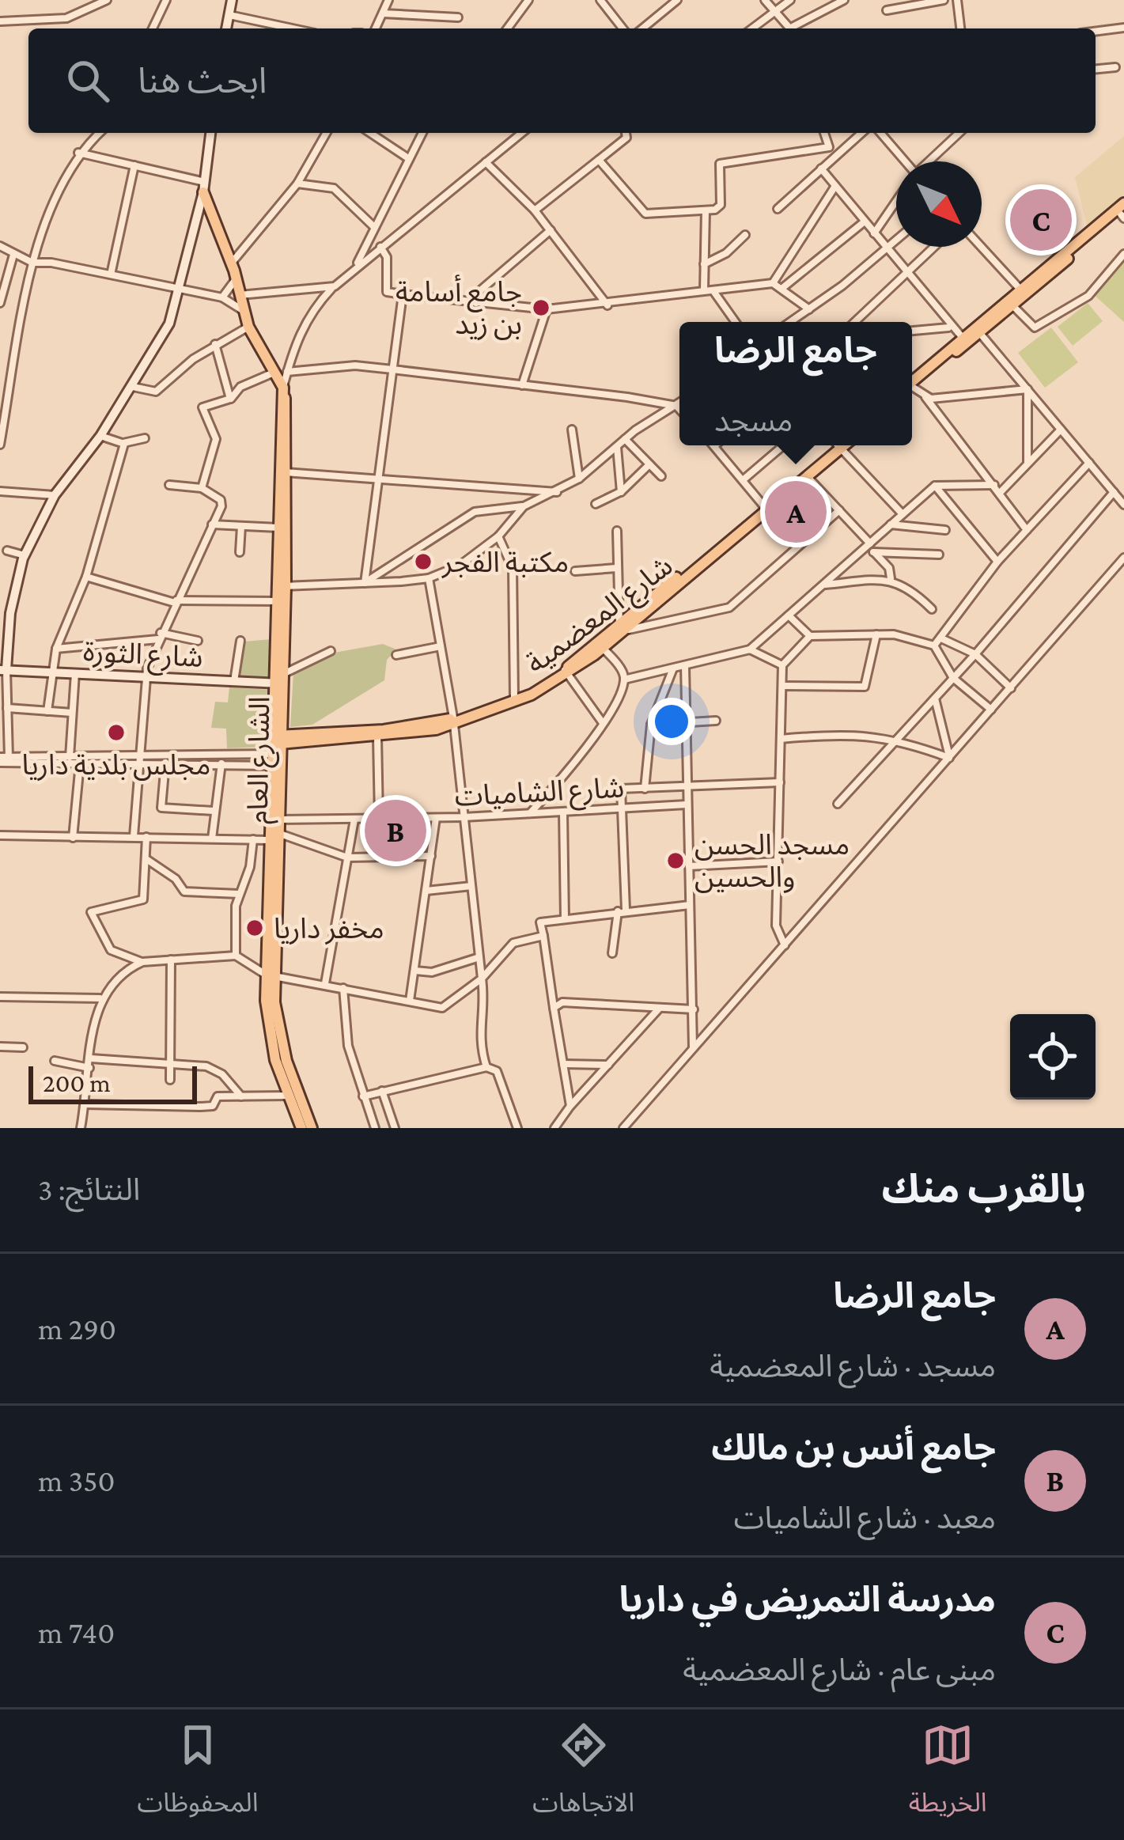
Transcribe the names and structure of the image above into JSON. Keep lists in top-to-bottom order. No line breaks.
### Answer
{"streets":{"main road":["شارع المعضمية","الشارع العام"],"street":["شارع الثورة","شارع الشاميات"]},"crossings":[["شارع المعضمية","الشارع العام"],["شارع الثورة","الشارع العام"],["الشارع العام","شارع الشاميات"]],"places":["جامع أسامة بن زيد","مكتبة الفجر","مجلس بلدية داريا","مسجد الحسن والحسين","مخفر داريا"],"scale_bar":"200 m","north":"bottom right","page":{"search":"ابحث هنا","pins":["C","A","B"],"popup":["جامع الرضا","مسجد"],"scale":"200 m","heading":["بالقرب منك","النتائج: 3"],"list":[{"mark":"A","name":"جامع الرضا","note":"مسجد · شارع المعضمية","value":"290 m"},{"mark":"B","name":"جامع أنس بن مالك","note":"معبد · شارع الشاميات","value":"350 m"},{"mark":"C","name":"مدرسة التمريض في داريا","note":"مبنى عام · شارع المعضمية","value":"740 m"}],"nav":["الخريطة","الاتجاهات","المحفوظات"]}}
